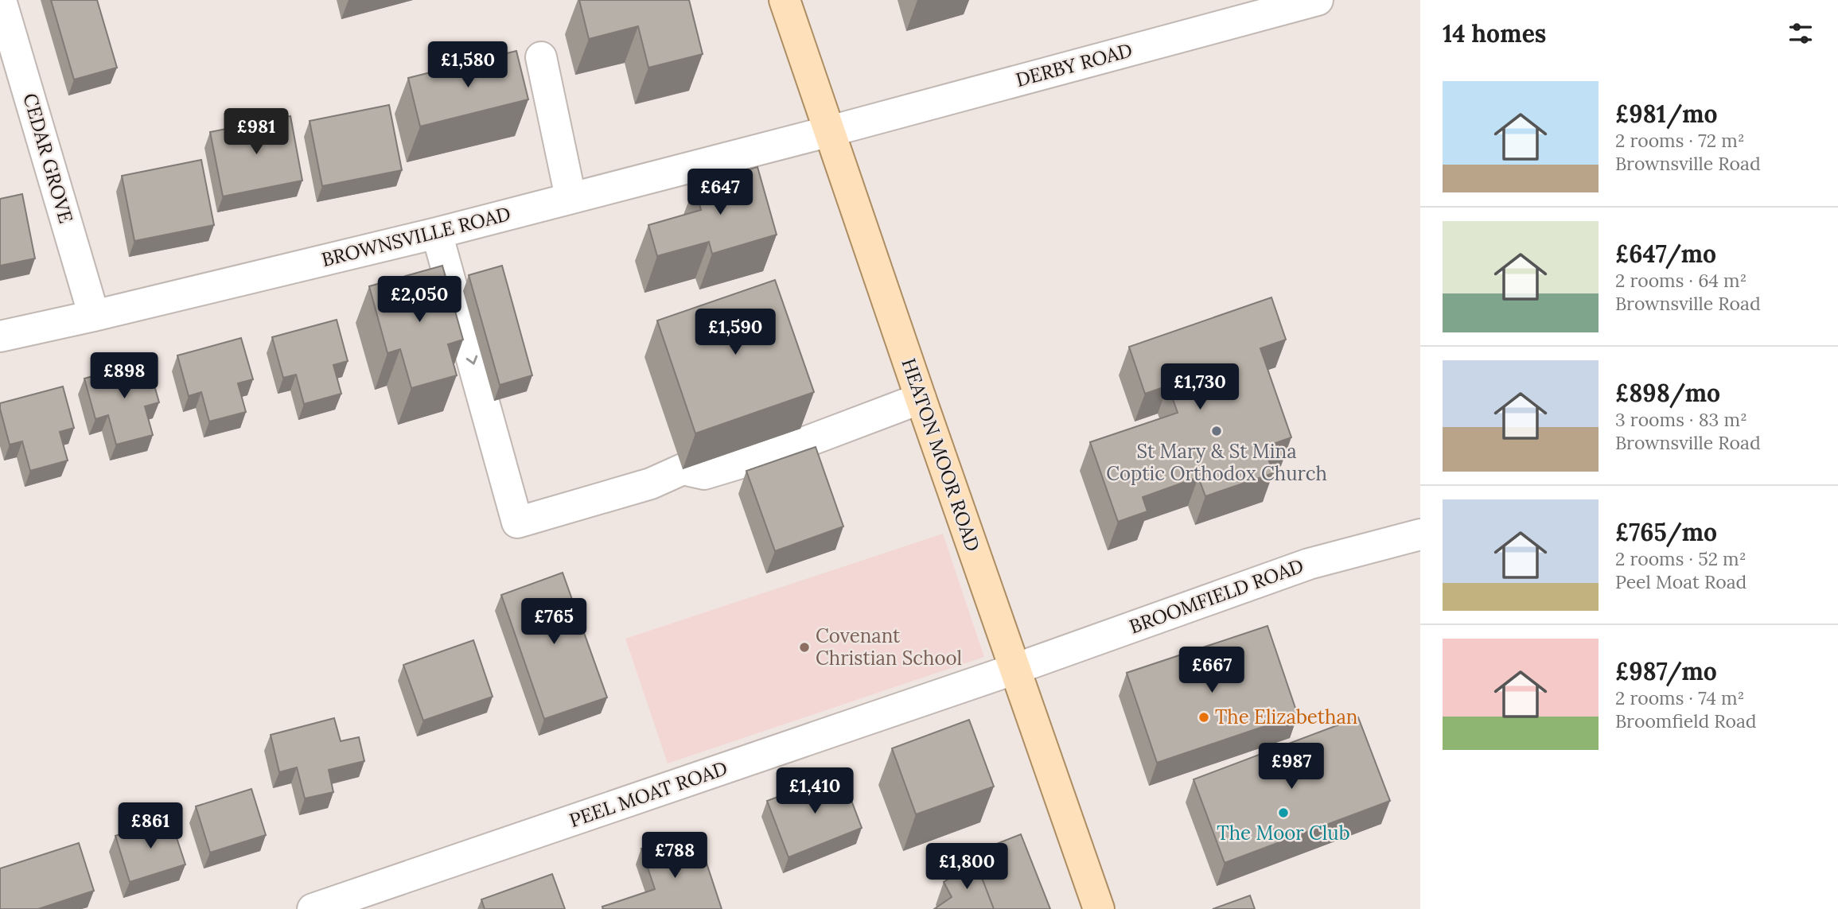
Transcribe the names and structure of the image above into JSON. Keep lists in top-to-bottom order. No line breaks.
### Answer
{"streets":{"main road":["HEATON MOOR ROAD"],"street":["DERBY ROAD","CEDAR GROVE","BROWNSVILLE ROAD","BROOMFIELD ROAD","PEEL MOAT ROAD"]},"crossings":[["DERBY ROAD","BROWNSVILLE ROAD"],["DERBY ROAD","HEATON MOOR ROAD"],["CEDAR GROVE","BROWNSVILLE ROAD"],["BROWNSVILLE ROAD","HEATON MOOR ROAD"],["HEATON MOOR ROAD","BROOMFIELD ROAD"],["HEATON MOOR ROAD","PEEL MOAT ROAD"],["BROOMFIELD ROAD","PEEL MOAT ROAD"]],"places":["St Mary & St Mina Coptic Orthodox Church","Covenant Christian School","The Elizabethan","The Moor Club"],"page":{"heading":"14 homes","price":["£1,580","£981","£647","£2,050","£1,590","£898","£1,730","£765","£667","£987","£1,410","£861","£788","£1,800"],"list":[{"name":"£981/mo","note":"2 rooms · 72 m² · Brownsville Road"},{"name":"£647/mo","note":"2 rooms · 64 m² · Brownsville Road"},{"name":"£898/mo","note":"3 rooms · 83 m² · Brownsville Road"},{"name":"£765/mo","note":"2 rooms · 52 m² · Peel Moat Road"},{"name":"£987/mo","note":"2 rooms · 74 m² · Broomfield Road"}]}}
